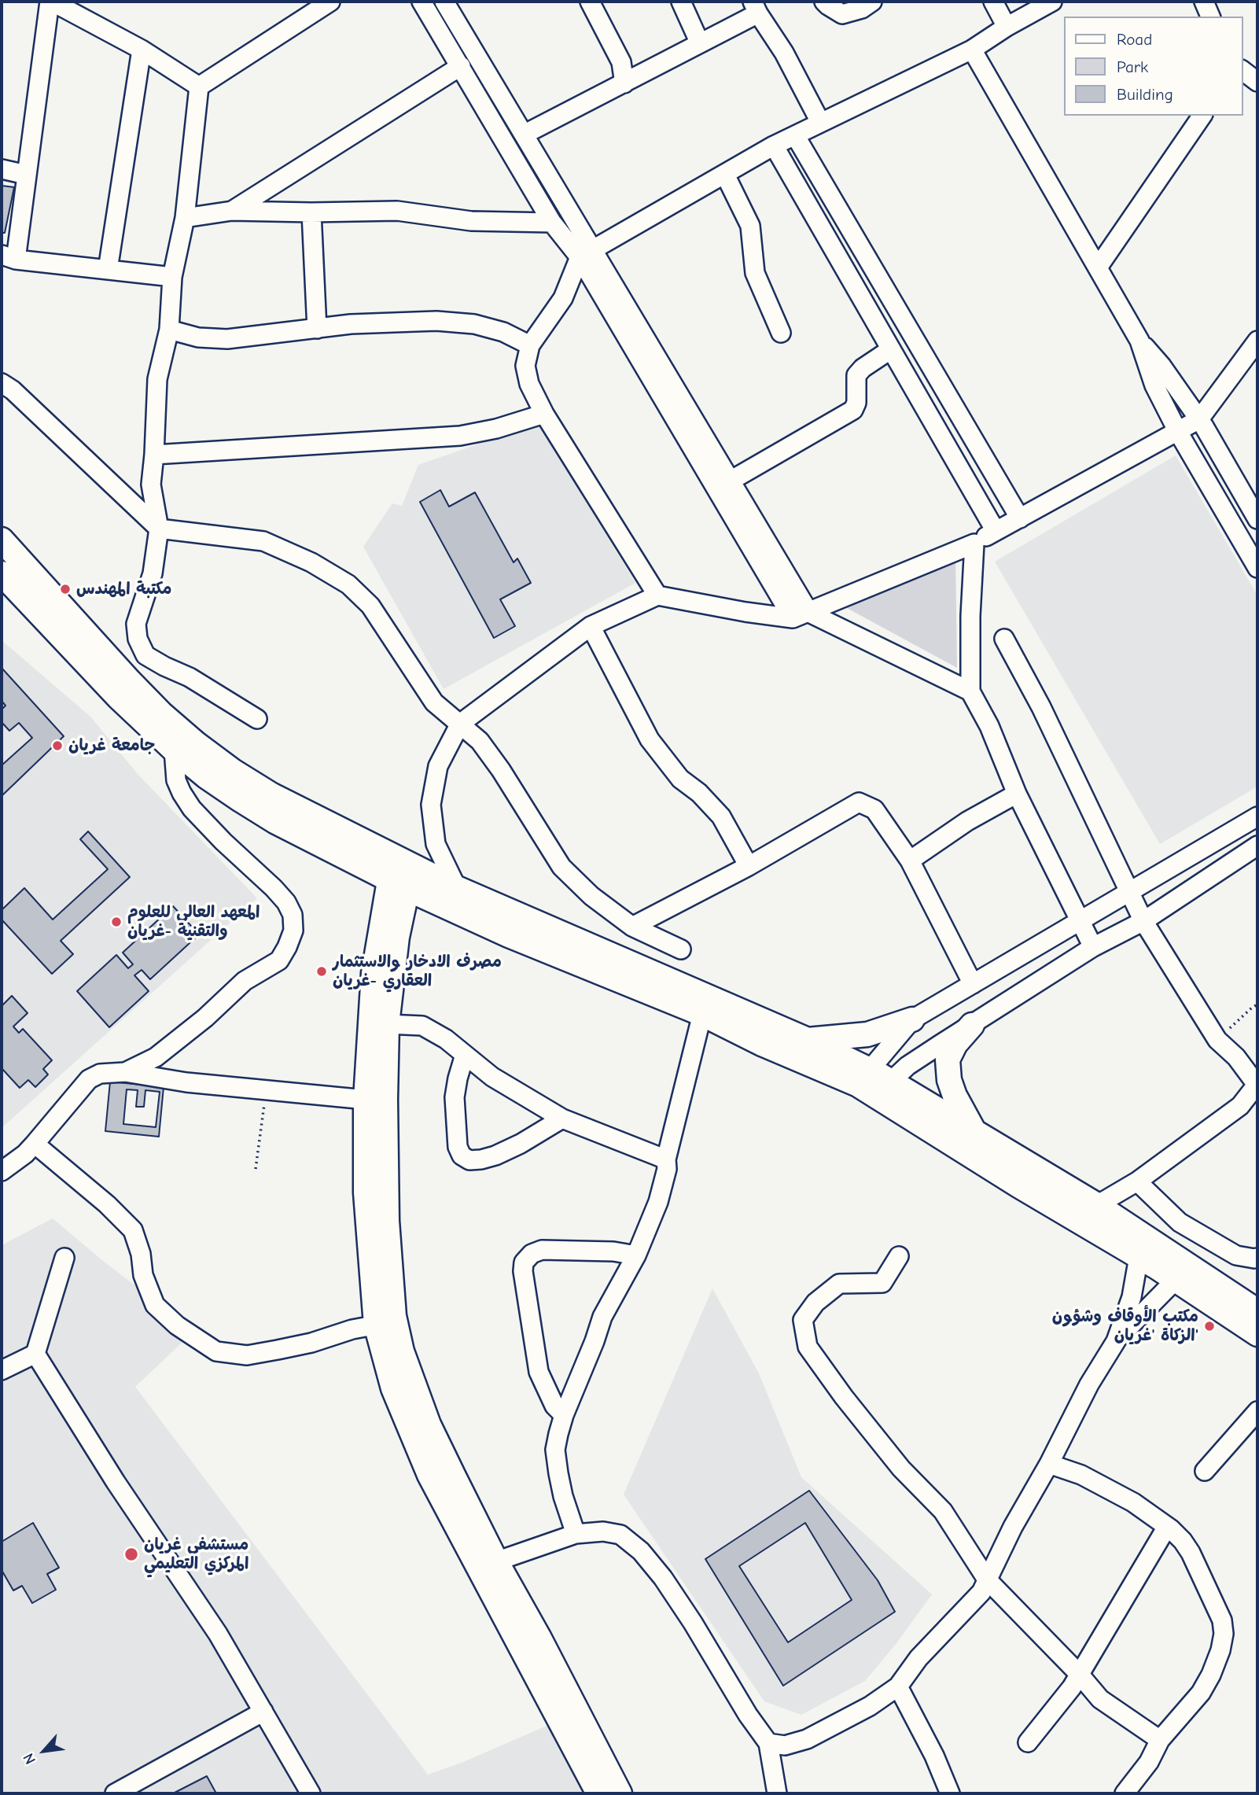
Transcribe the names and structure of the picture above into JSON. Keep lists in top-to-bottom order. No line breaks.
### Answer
{"places":["مكتبة المهندس","جامعة غريان","المعهد العالي للعلوم والتقنية -غريان","مصرف الادخار والاستثمار العقاري -غريان","مكتب الأوقاف وشؤون الزكاة 'غريان'","مستشفى غريان المركزي التعليمي"],"legend":["Road","Park","Building"],"north":"bottom left"}
